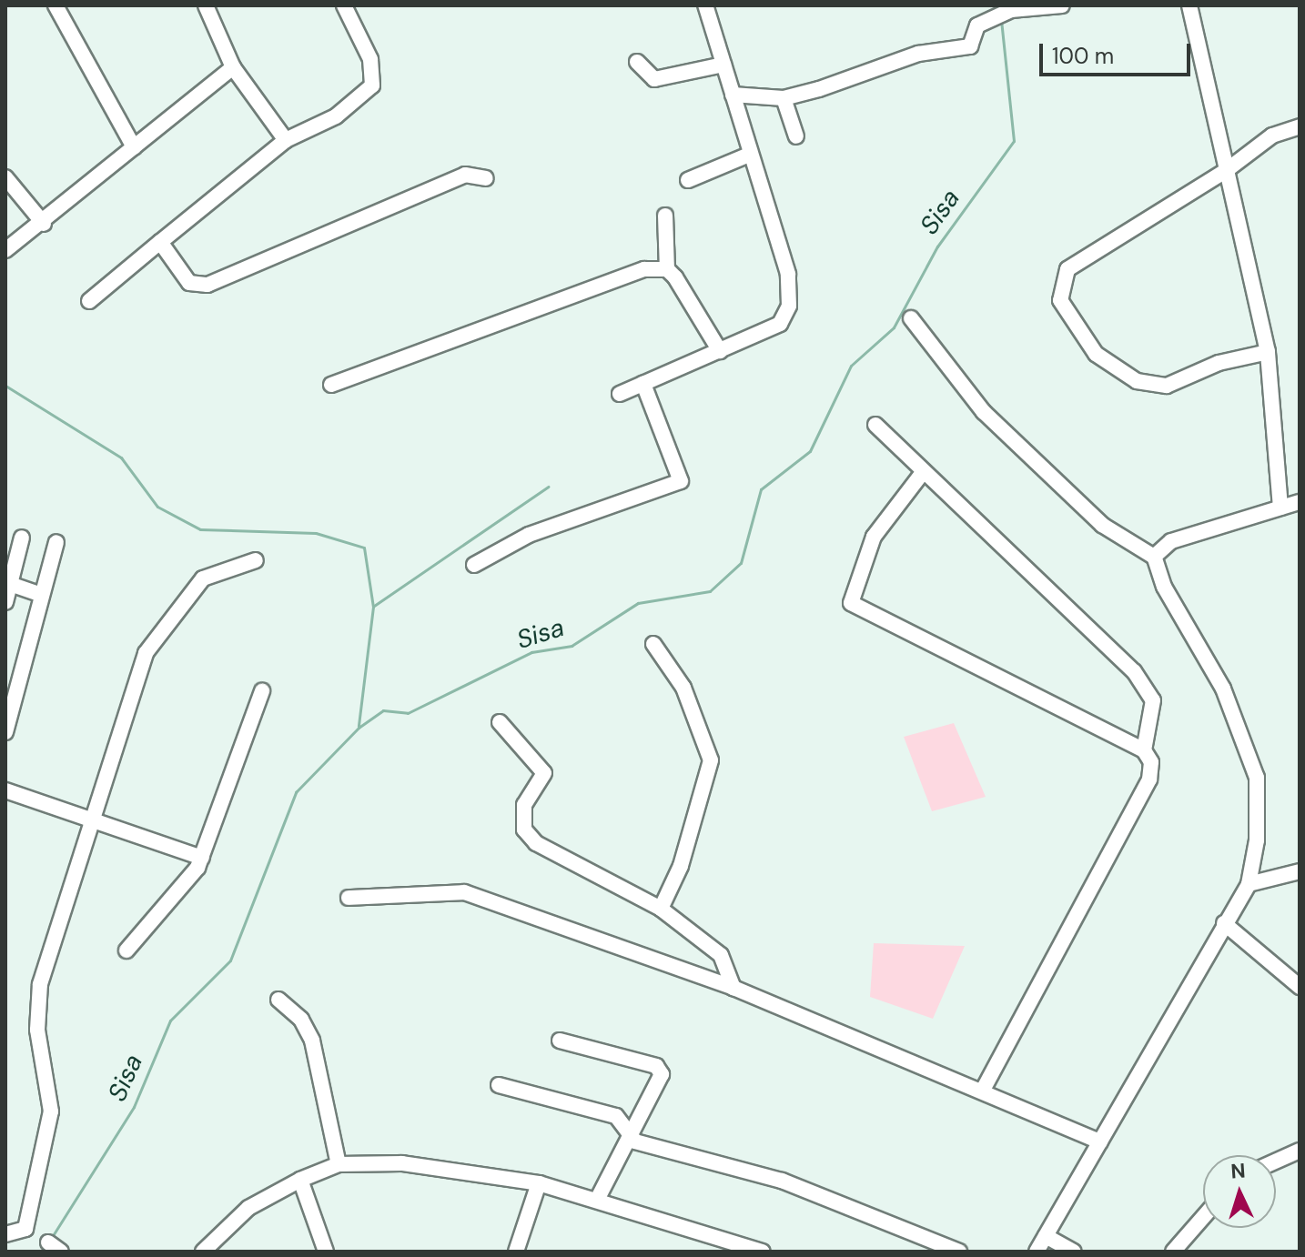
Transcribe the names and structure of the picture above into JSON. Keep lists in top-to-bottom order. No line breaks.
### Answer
{"water":["Sisa"],"scale_bar":"100 m","north":"top"}
